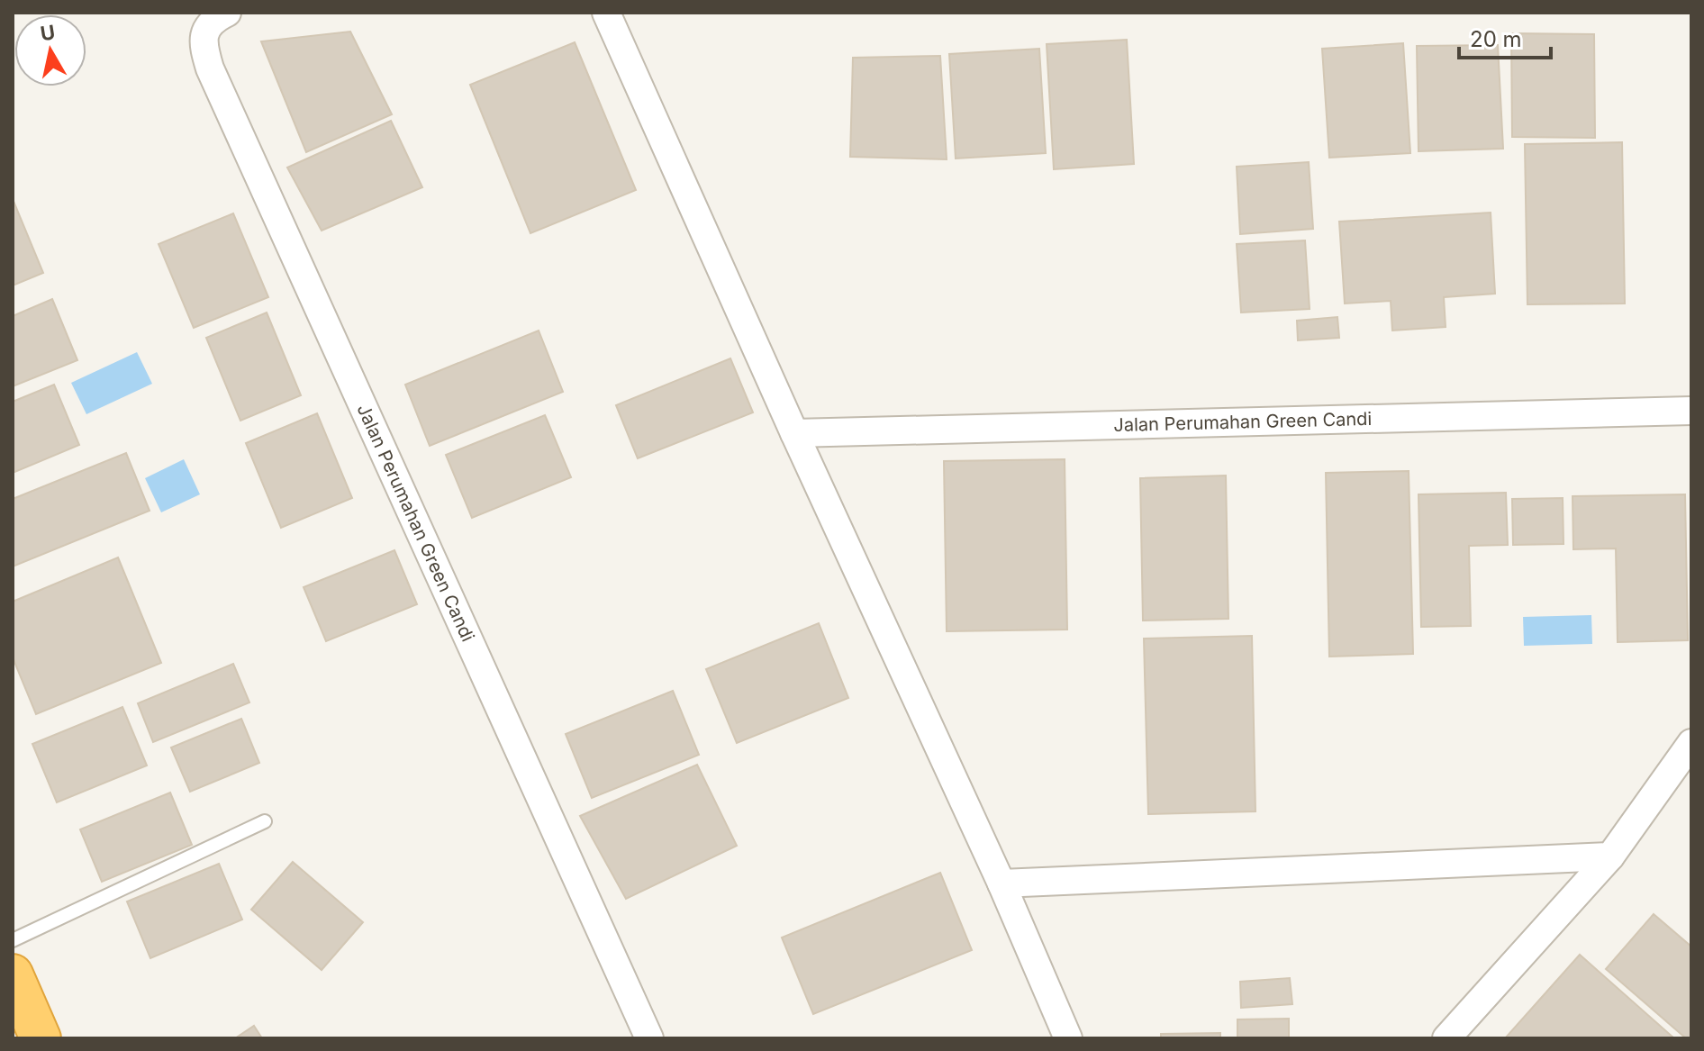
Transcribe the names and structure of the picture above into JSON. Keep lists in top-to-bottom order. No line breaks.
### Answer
{"streets":{"street":["Jalan Perumahan Green Candi"]},"scale_bar":"20 m","north":"top"}
